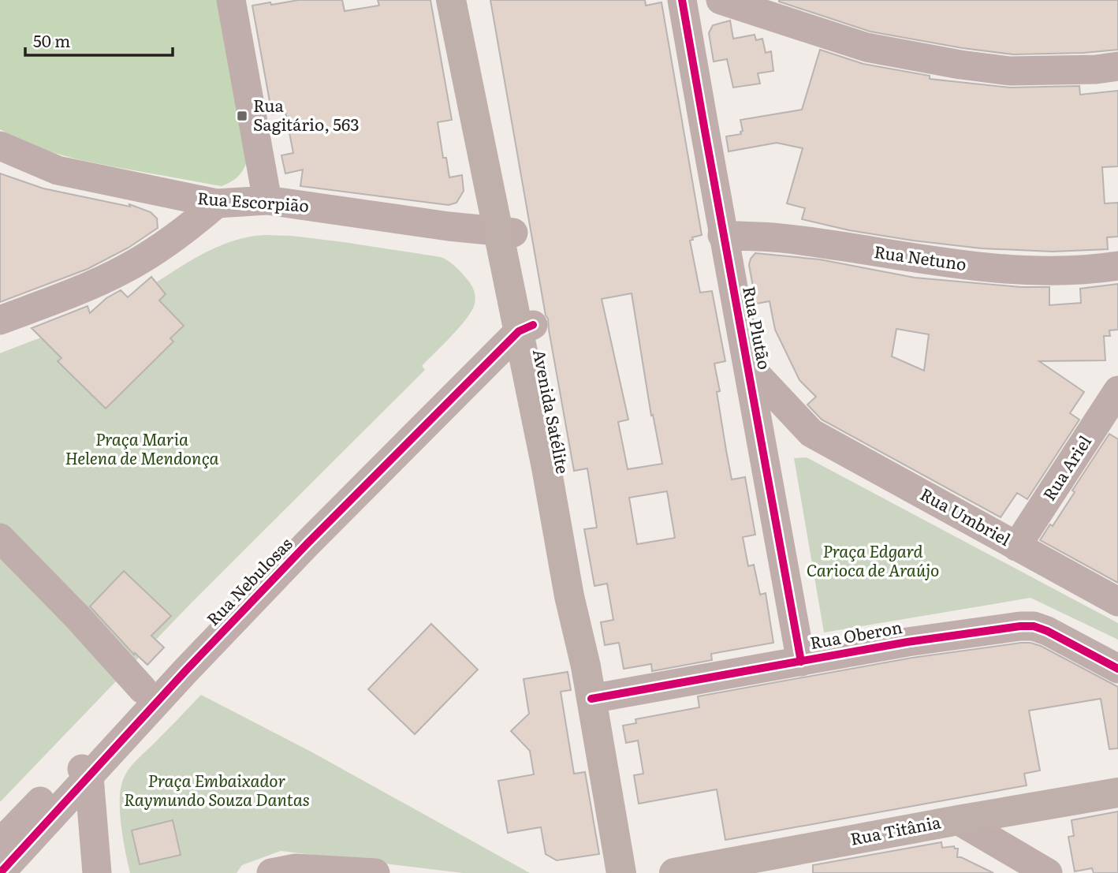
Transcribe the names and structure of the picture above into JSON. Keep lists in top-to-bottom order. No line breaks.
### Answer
{"streets":{"main road":["Avenida Satélite","Rua Titânia"],"street":["Rua Escorpião","Rua Netuno","Rua Plutão","Rua Ariel","Rua Umbriel","Rua Nebulosas","Rua Oberon"]},"crossings":[["Rua Escorpião","Avenida Satélite"],["Rua Netuno","Rua Plutão"],["Rua Plutão","Rua Umbriel"],["Rua Plutão","Rua Oberon"],["Avenida Satélite","Rua Nebulosas"],["Avenida Satélite","Rua Oberon"],["Rua Ariel","Rua Umbriel"]],"parks":["Praça Maria Helena de Mendonça","Praça Edgard Carioca de Araújo","Praça Embaixador Raymundo Souza Dantas"],"places":{"transit":["Rua Sagitário, 563"]},"scale_bar":"50 m"}
